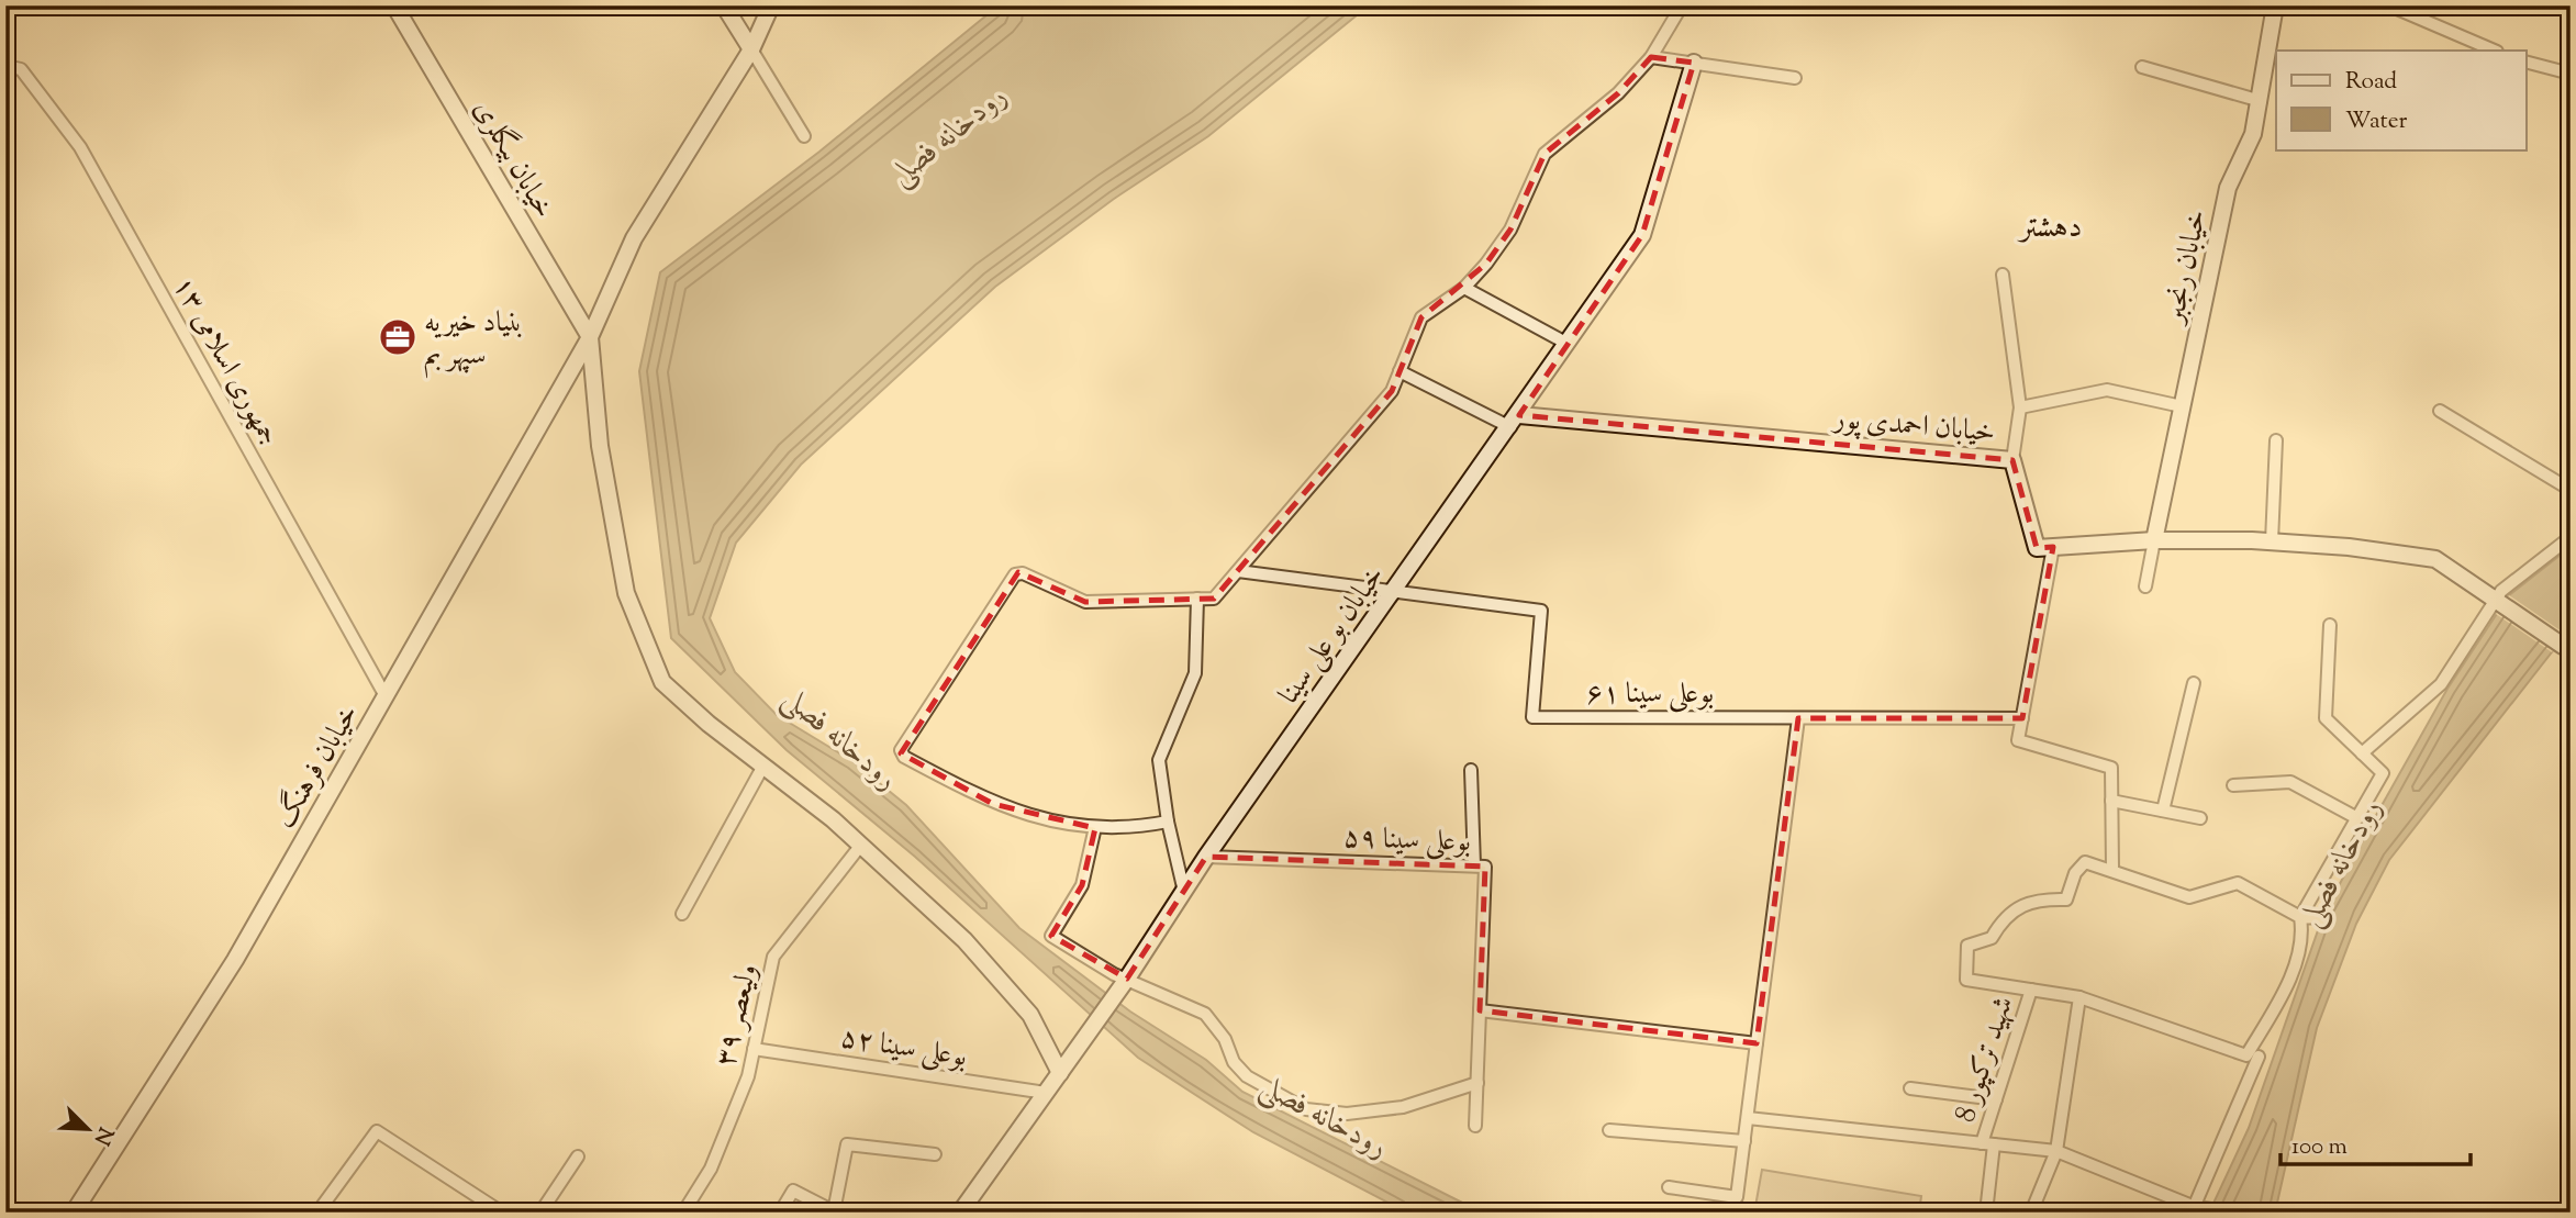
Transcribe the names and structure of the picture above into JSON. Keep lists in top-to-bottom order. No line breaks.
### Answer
{"streets":{"street":["خیابان بیگلری","خیابان رنجبر","جمهوری اسلامی ۱۳","خیابان احمدی پور","خیابان بو علی سینا","بوعلی سینا ۶۱","خیابان فرهنگ","بوعلی سینا ۵۹","ولیعصر ۳۹","بوعلی سینا ۵۲","شهید ترکپور 8"]},"crossings":[["خیابان بیگلری","خیابان فرهنگ"],["جمهوری اسلامی ۱۳","خیابان فرهنگ"],["خیابان احمدی پور","خیابان بو علی سینا"],["خیابان بو علی سینا","بوعلی سینا ۶۱"],["خیابان بو علی سینا","بوعلی سینا ۵۹"],["خیابان بو علی سینا","بوعلی سینا ۵۲"],["ولیعصر ۳۹","بوعلی سینا ۵۲"]],"districts":["دهشتر"],"water":["رودخانه فصلی"],"places":{"office":["بنیاد خیریه سپهر بم"]},"legend":["Road","Water"],"scale_bar":"100 m","north":"bottom right"}
